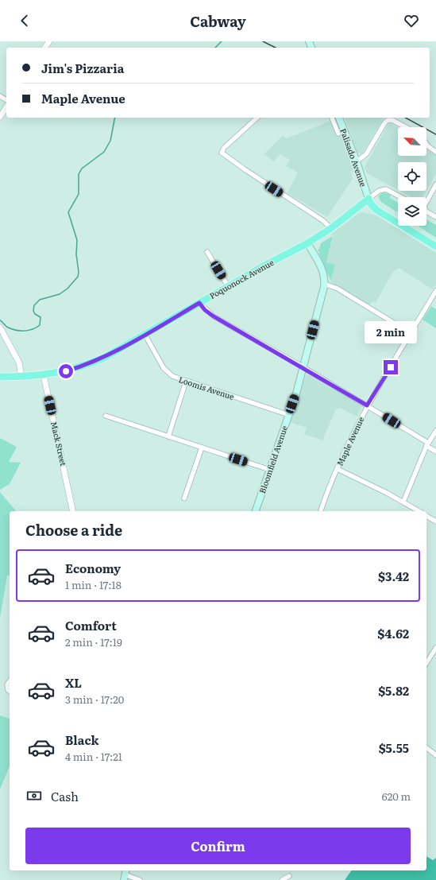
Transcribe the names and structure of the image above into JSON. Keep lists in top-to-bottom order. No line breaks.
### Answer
{"streets":{"main road":["Palisado Avenue","Poquonock Avenue","Bloomfield Avenue"],"street":["Loomis Avenue","Maple Avenue","Mack Street"]},"crossings":[["Palisado Avenue","Poquonock Avenue"],["Poquonock Avenue","Loomis Avenue"],["Poquonock Avenue","Mack Street"],["Poquonock Avenue","Bloomfield Avenue"],["Loomis Avenue","Bloomfield Avenue"]],"north":"top left","page":{"header":"Cabway","banner":["Jim's Pizzaria","Maple Avenue"],"bubble":"2 min","heading":"Choose a ride","list":[{"name":"Economy","note":"1 min · 17:18","value":"$3.42"},{"name":"Comfort","note":"2 min · 17:19","value":"$4.62"},{"name":"XL","note":"3 min · 17:20","value":"$5.82"},{"name":"Black","note":"4 min · 17:21","value":"$5.55"}],"pay":["Cash","620 m"],"buttons":"Confirm"}}
